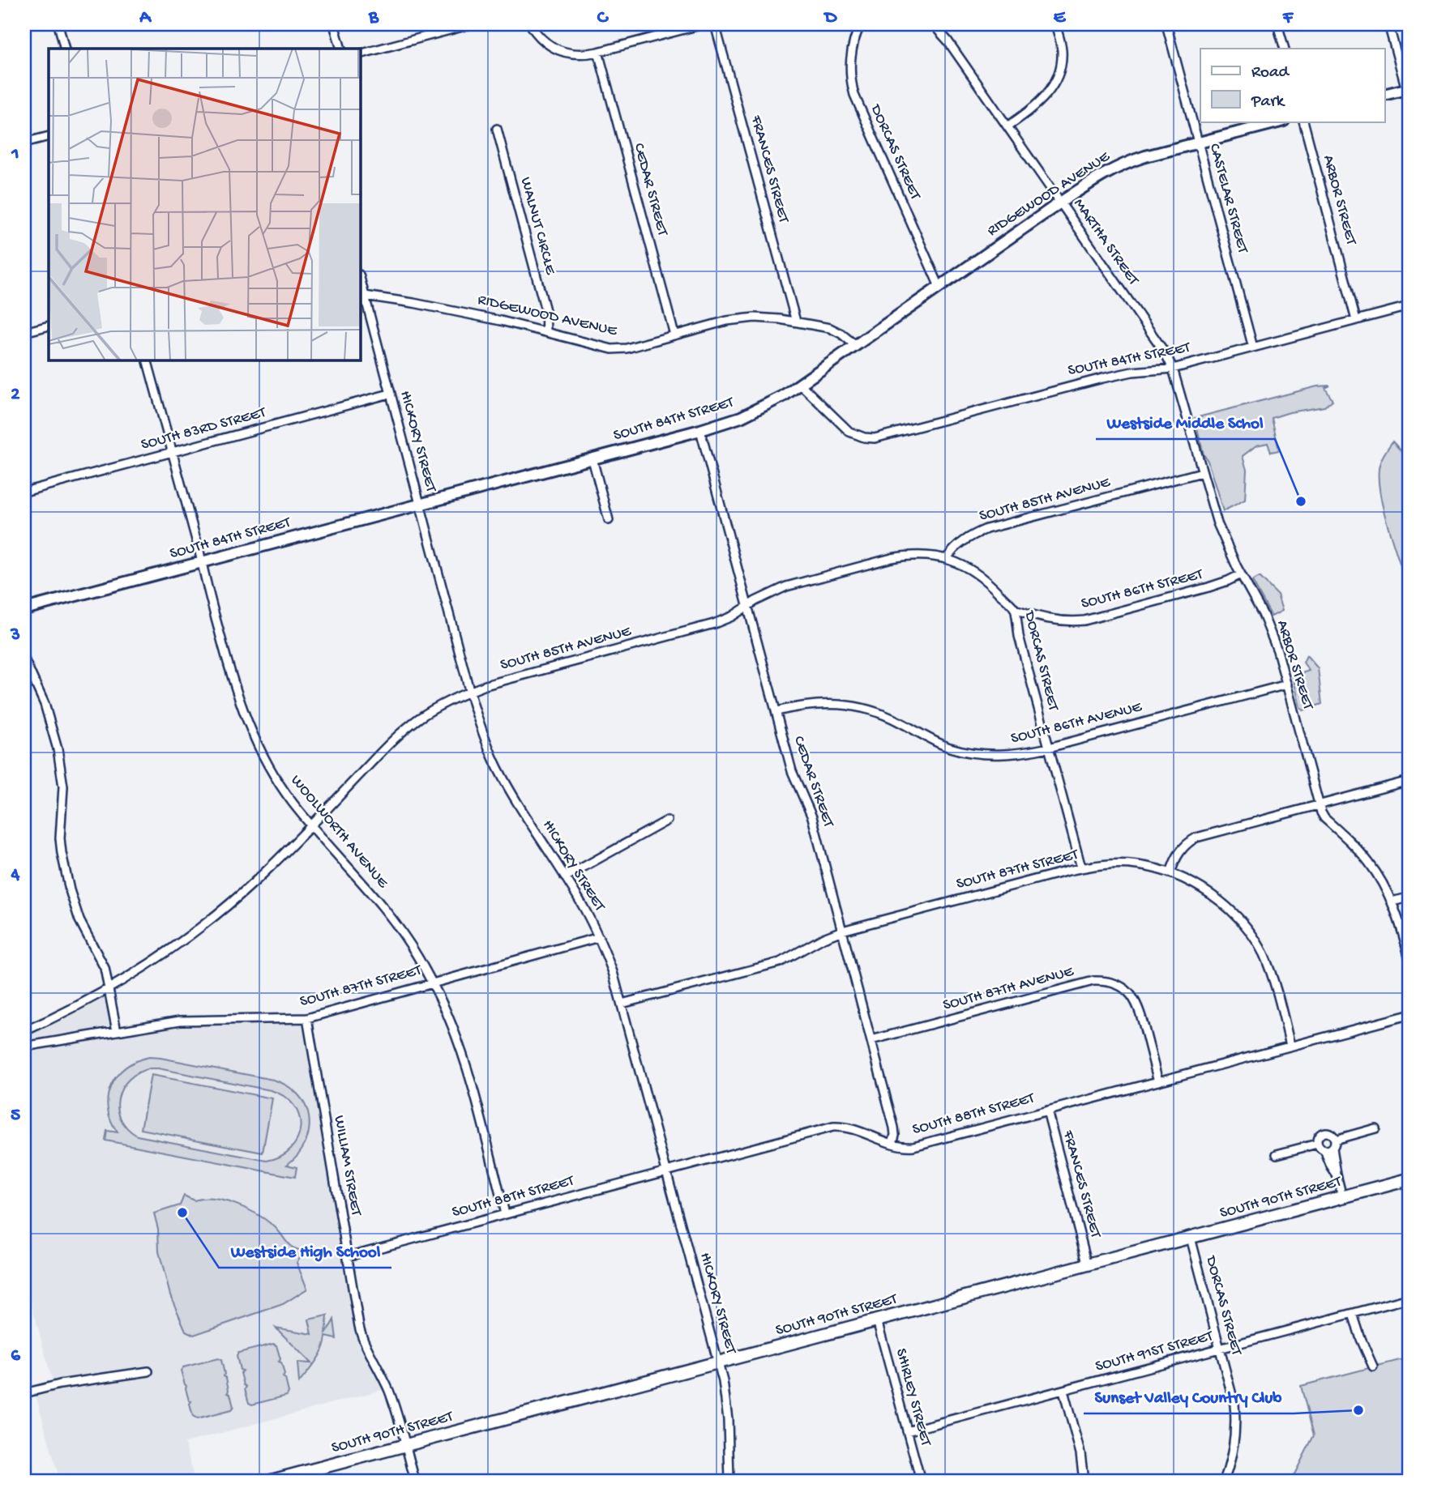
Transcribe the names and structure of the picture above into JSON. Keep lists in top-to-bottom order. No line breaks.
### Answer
{"streets":{"main road":["RIDGEWOOD AVENUE","SOUTH 84TH STREET","SOUTH 90TH STREET"],"street":["DORCAS STREET","FRANCES STREET","CEDAR STREET","CASTELAR STREET","ARBOR STREET","WALNUT CIRCLE","MARTHA STREET","SOUTH 83RD STREET","HICKORY STREET","SOUTH 85TH AVENUE","SOUTH 86TH STREET","SOUTH 86TH AVENUE","WOOLWORTH AVENUE","SOUTH 87TH STREET","SOUTH 87TH AVENUE","SOUTH 88TH STREET","WILLIAM STREET","SOUTH 91ST STREET","SHIRLEY STREET"]},"crossings":[["DORCAS STREET","RIDGEWOOD AVENUE"],["DORCAS STREET","SOUTH 85TH AVENUE"],["DORCAS STREET","SOUTH 86TH STREET"],["DORCAS STREET","SOUTH 86TH AVENUE"],["DORCAS STREET","SOUTH 87TH STREET"],["DORCAS STREET","SOUTH 90TH STREET"],["DORCAS STREET","SOUTH 91ST STREET"],["FRANCES STREET","RIDGEWOOD AVENUE"],["FRANCES STREET","SOUTH 88TH STREET"],["FRANCES STREET","SOUTH 90TH STREET"],["CEDAR STREET","RIDGEWOOD AVENUE"],["CEDAR STREET","SOUTH 84TH STREET"],["CEDAR STREET","SOUTH 85TH AVENUE"],["CEDAR STREET","SOUTH 86TH AVENUE"],["CEDAR STREET","SOUTH 87TH STREET"],["CEDAR STREET","SOUTH 87TH AVENUE"],["CEDAR STREET","SOUTH 88TH STREET"],["RIDGEWOOD AVENUE","CASTELAR STREET"],["RIDGEWOOD AVENUE","WALNUT CIRCLE"],["RIDGEWOOD AVENUE","MARTHA STREET"],["RIDGEWOOD AVENUE","SOUTH 84TH STREET"],["RIDGEWOOD AVENUE","HICKORY STREET"],["CASTELAR STREET","SOUTH 84TH STREET"],["ARBOR STREET","MARTHA STREET"],["ARBOR STREET","SOUTH 84TH STREET"],["ARBOR STREET","SOUTH 85TH AVENUE"],["ARBOR STREET","SOUTH 86TH STREET"],["ARBOR STREET","SOUTH 86TH AVENUE"],["MARTHA STREET","SOUTH 84TH STREET"],["SOUTH 84TH STREET","HICKORY STREET"],["SOUTH 84TH STREET","WOOLWORTH AVENUE"],["SOUTH 83RD STREET","HICKORY STREET"],["SOUTH 83RD STREET","WOOLWORTH AVENUE"],["HICKORY STREET","SOUTH 85TH AVENUE"],["HICKORY STREET","SOUTH 87TH STREET"],["HICKORY STREET","SOUTH 88TH STREET"],["HICKORY STREET","SOUTH 90TH STREET"],["SOUTH 85TH AVENUE","WOOLWORTH AVENUE"],["WOOLWORTH AVENUE","SOUTH 87TH STREET"],["WOOLWORTH AVENUE","SOUTH 88TH STREET"],["SOUTH 87TH STREET","SOUTH 88TH STREET"],["SOUTH 87TH STREET","WILLIAM STREET"],["SOUTH 87TH AVENUE","SOUTH 88TH STREET"],["SOUTH 88TH STREET","WILLIAM STREET"],["WILLIAM STREET","SOUTH 90TH STREET"],["SOUTH 90TH STREET","SHIRLEY STREET"],["SOUTH 91ST STREET","SHIRLEY STREET"]],"places":["Westside Middle Schol","Westside High School","Sunset Valley Country Club"],"legend":["Road","Park"],"grid":{"columns":["A","B","C","D","E","F"],"rows":["1","2","3","4","5","6"]}}
